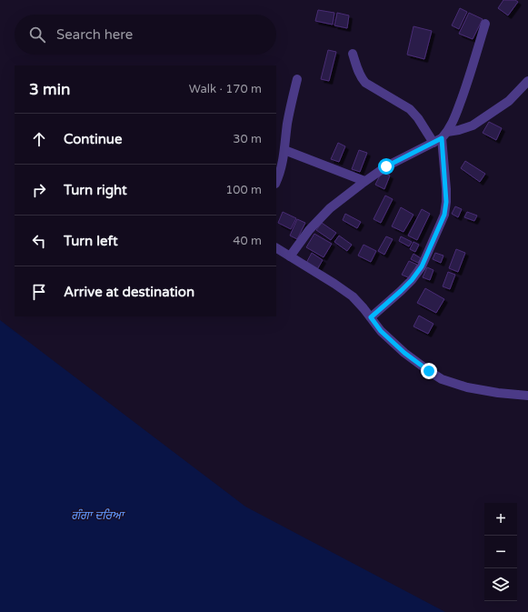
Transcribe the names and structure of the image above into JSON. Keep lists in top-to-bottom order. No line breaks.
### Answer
{"water":["ਗੰਗਾ ਦਰਿਆ"],"page":{"search":"Search here","heading":["3 min","Walk · 170 m"],"list":[["Continue","30 m"],["Turn right","100 m"],["Turn left","40 m"],"Arrive at destination"],"map_buttons":["+","−"]}}
